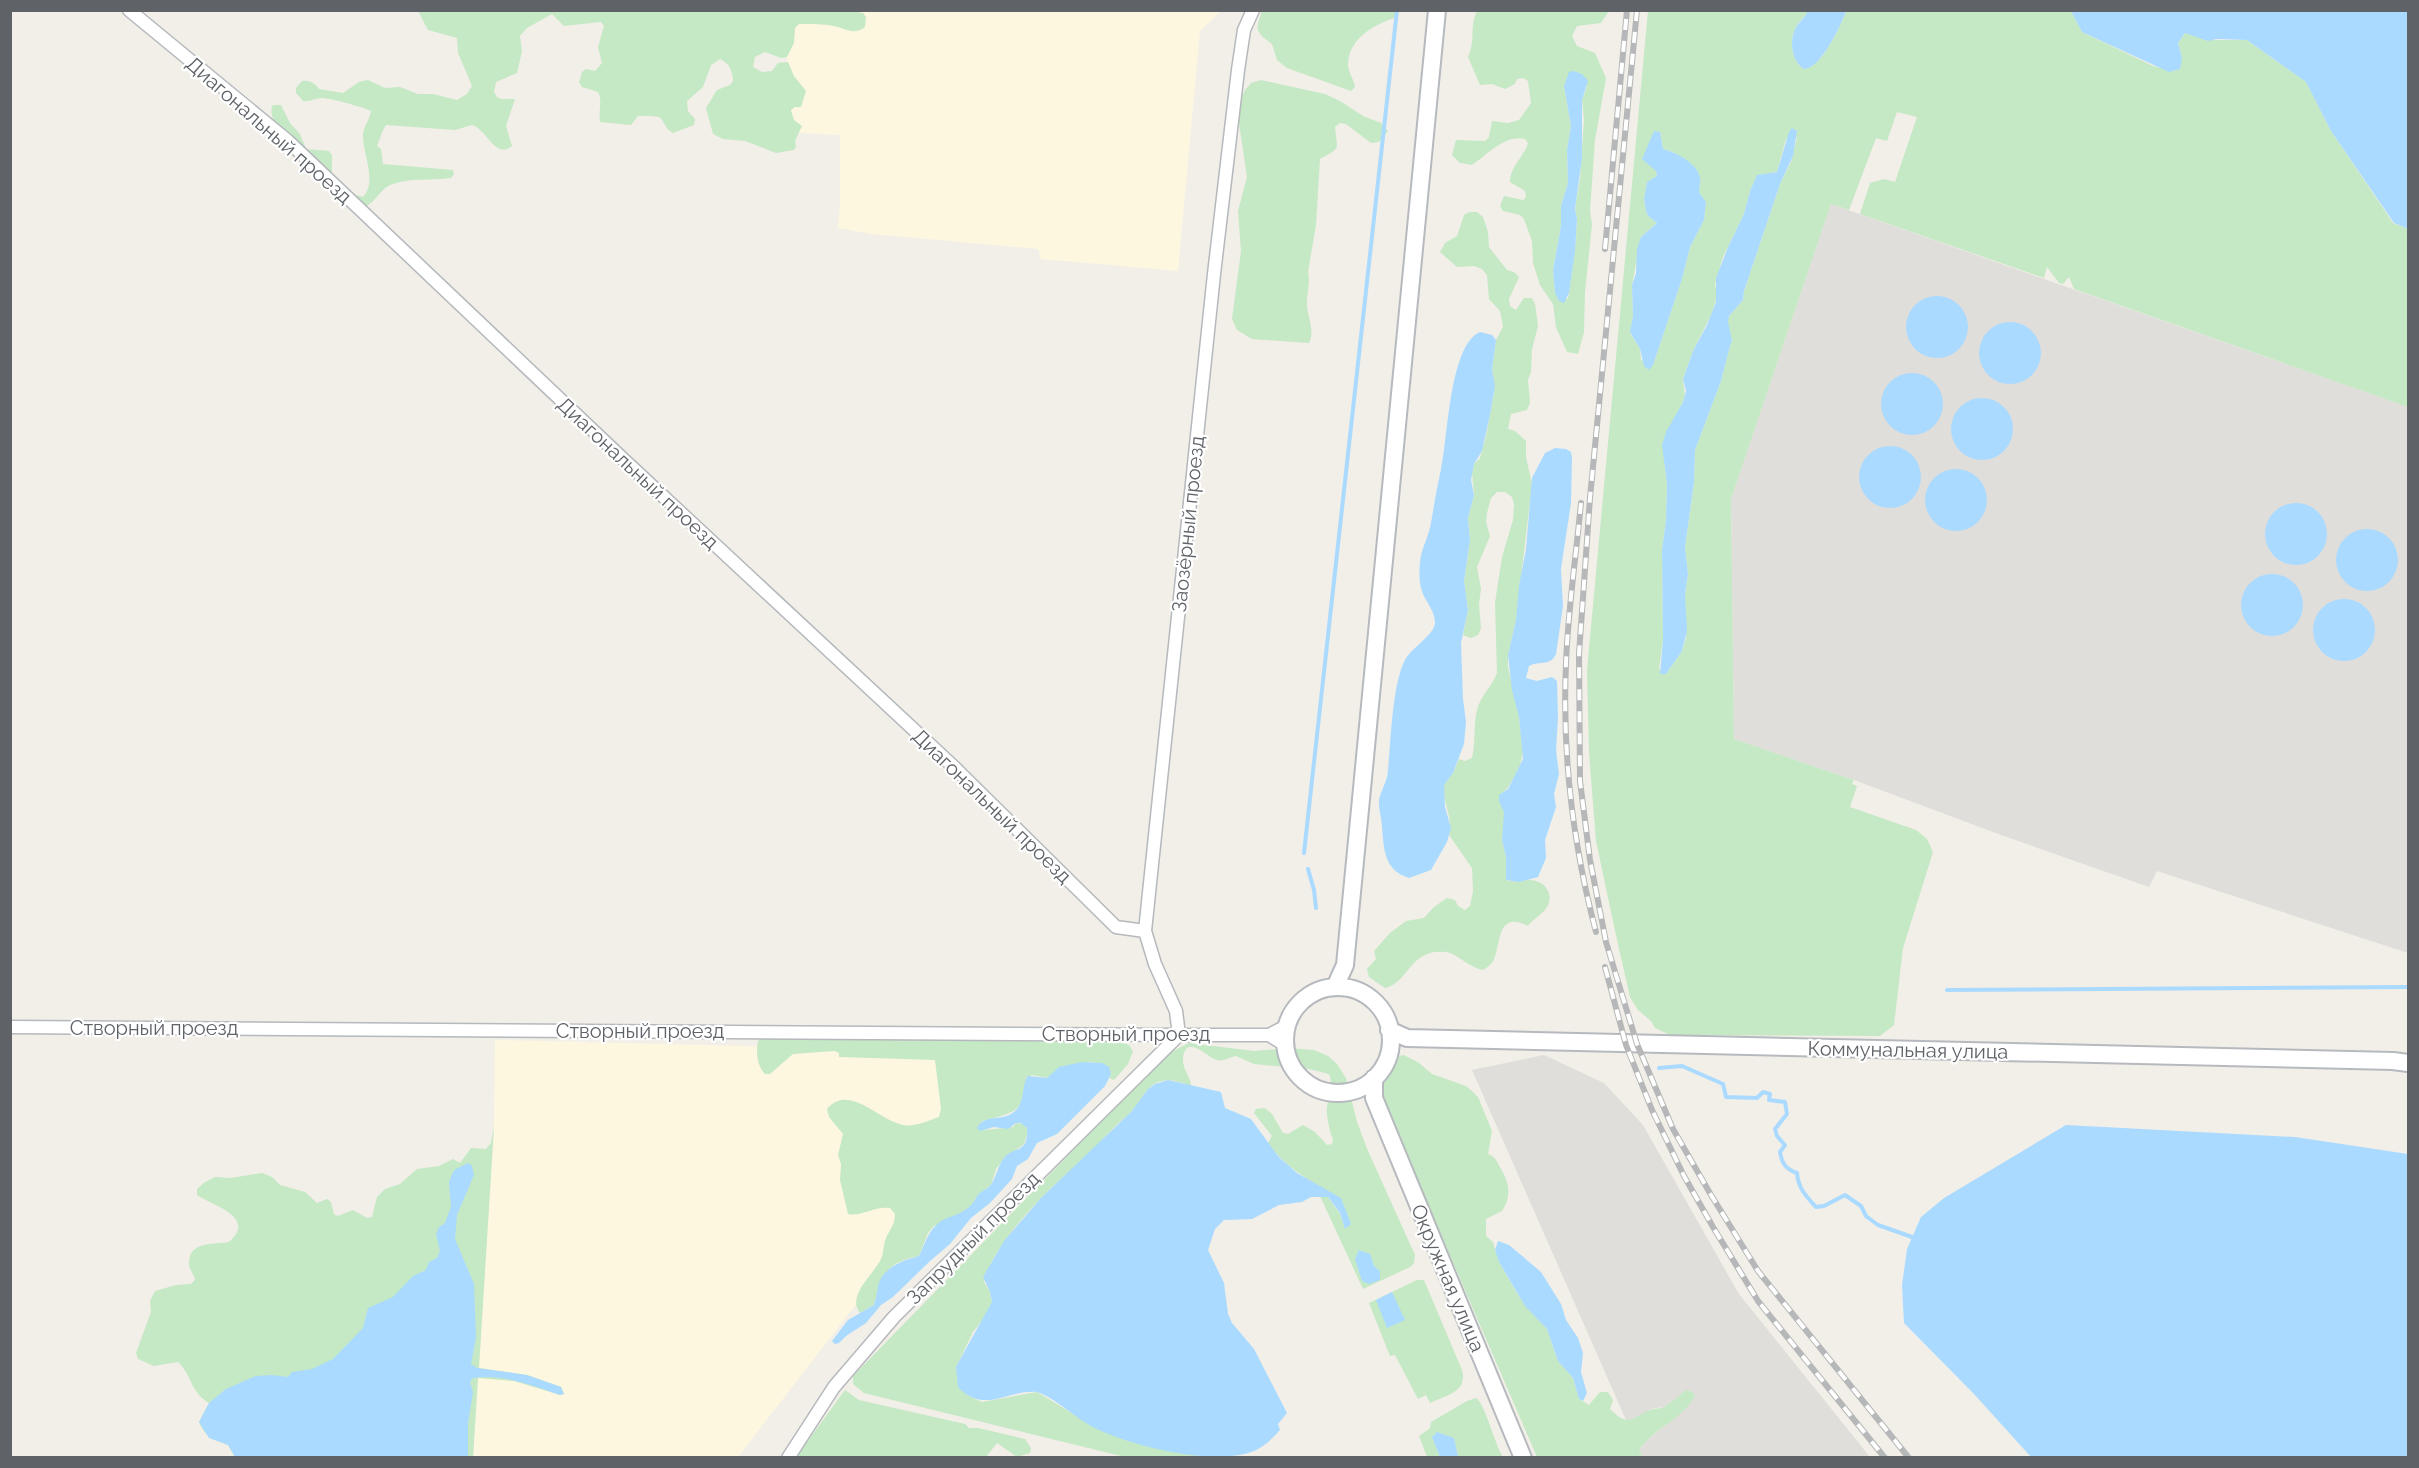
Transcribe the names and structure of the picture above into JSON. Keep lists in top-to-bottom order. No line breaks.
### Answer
{"streets":{"main road":["Коммунальная улица","Окружная улица"],"street":["Диагональный проезд","Заозёрный проезд","Створный проезд","Запрудный проезд"]},"crossings":[["Диагональный проезд","Заозёрный проезд"],["Заозёрный проезд","Створный проезд"],["Заозёрный проезд","Запрудный проезд"],["Створный проезд","Запрудный проезд"]]}
